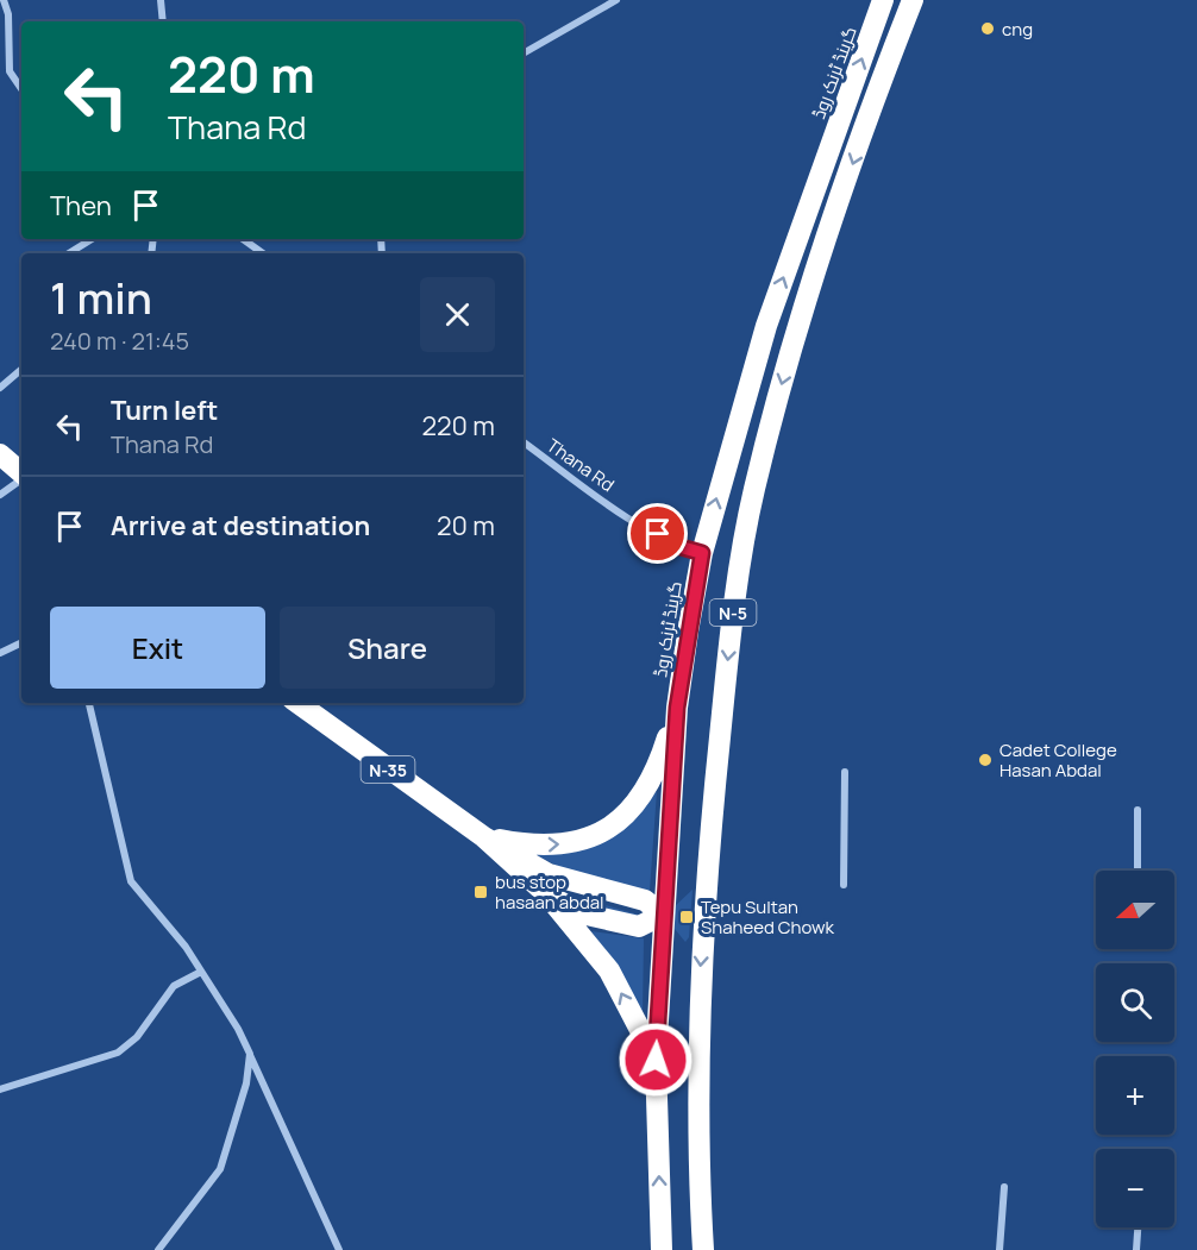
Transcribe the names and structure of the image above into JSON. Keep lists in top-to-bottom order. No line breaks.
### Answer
{"streets":{"highway":["گرینڈ ٹرنک روڈ","N-5","N-35"],"street":["Thana Rd"]},"crossings":[["گرینڈ ٹرنک روڈ","Thana Rd"],["گرینڈ ٹرنک روڈ","N-35"]],"places":{"other":["cng","Cadet College Hasan Abdal"],"transit":["bus stop hasaan abdal","Tepu Sultan Shaheed Chowk"]},"north":"left","page":{"turn":["220 m","Thana Rd"],"then":"Then","heading":["1 min","240 m · 21:45"],"list":[{"name":"Turn left","note":"Thana Rd","value":"220 m"},{"name":"Arrive at destination","value":"20 m"}],"buttons":["Exit","Share"],"map_buttons":["+","−"]}}
